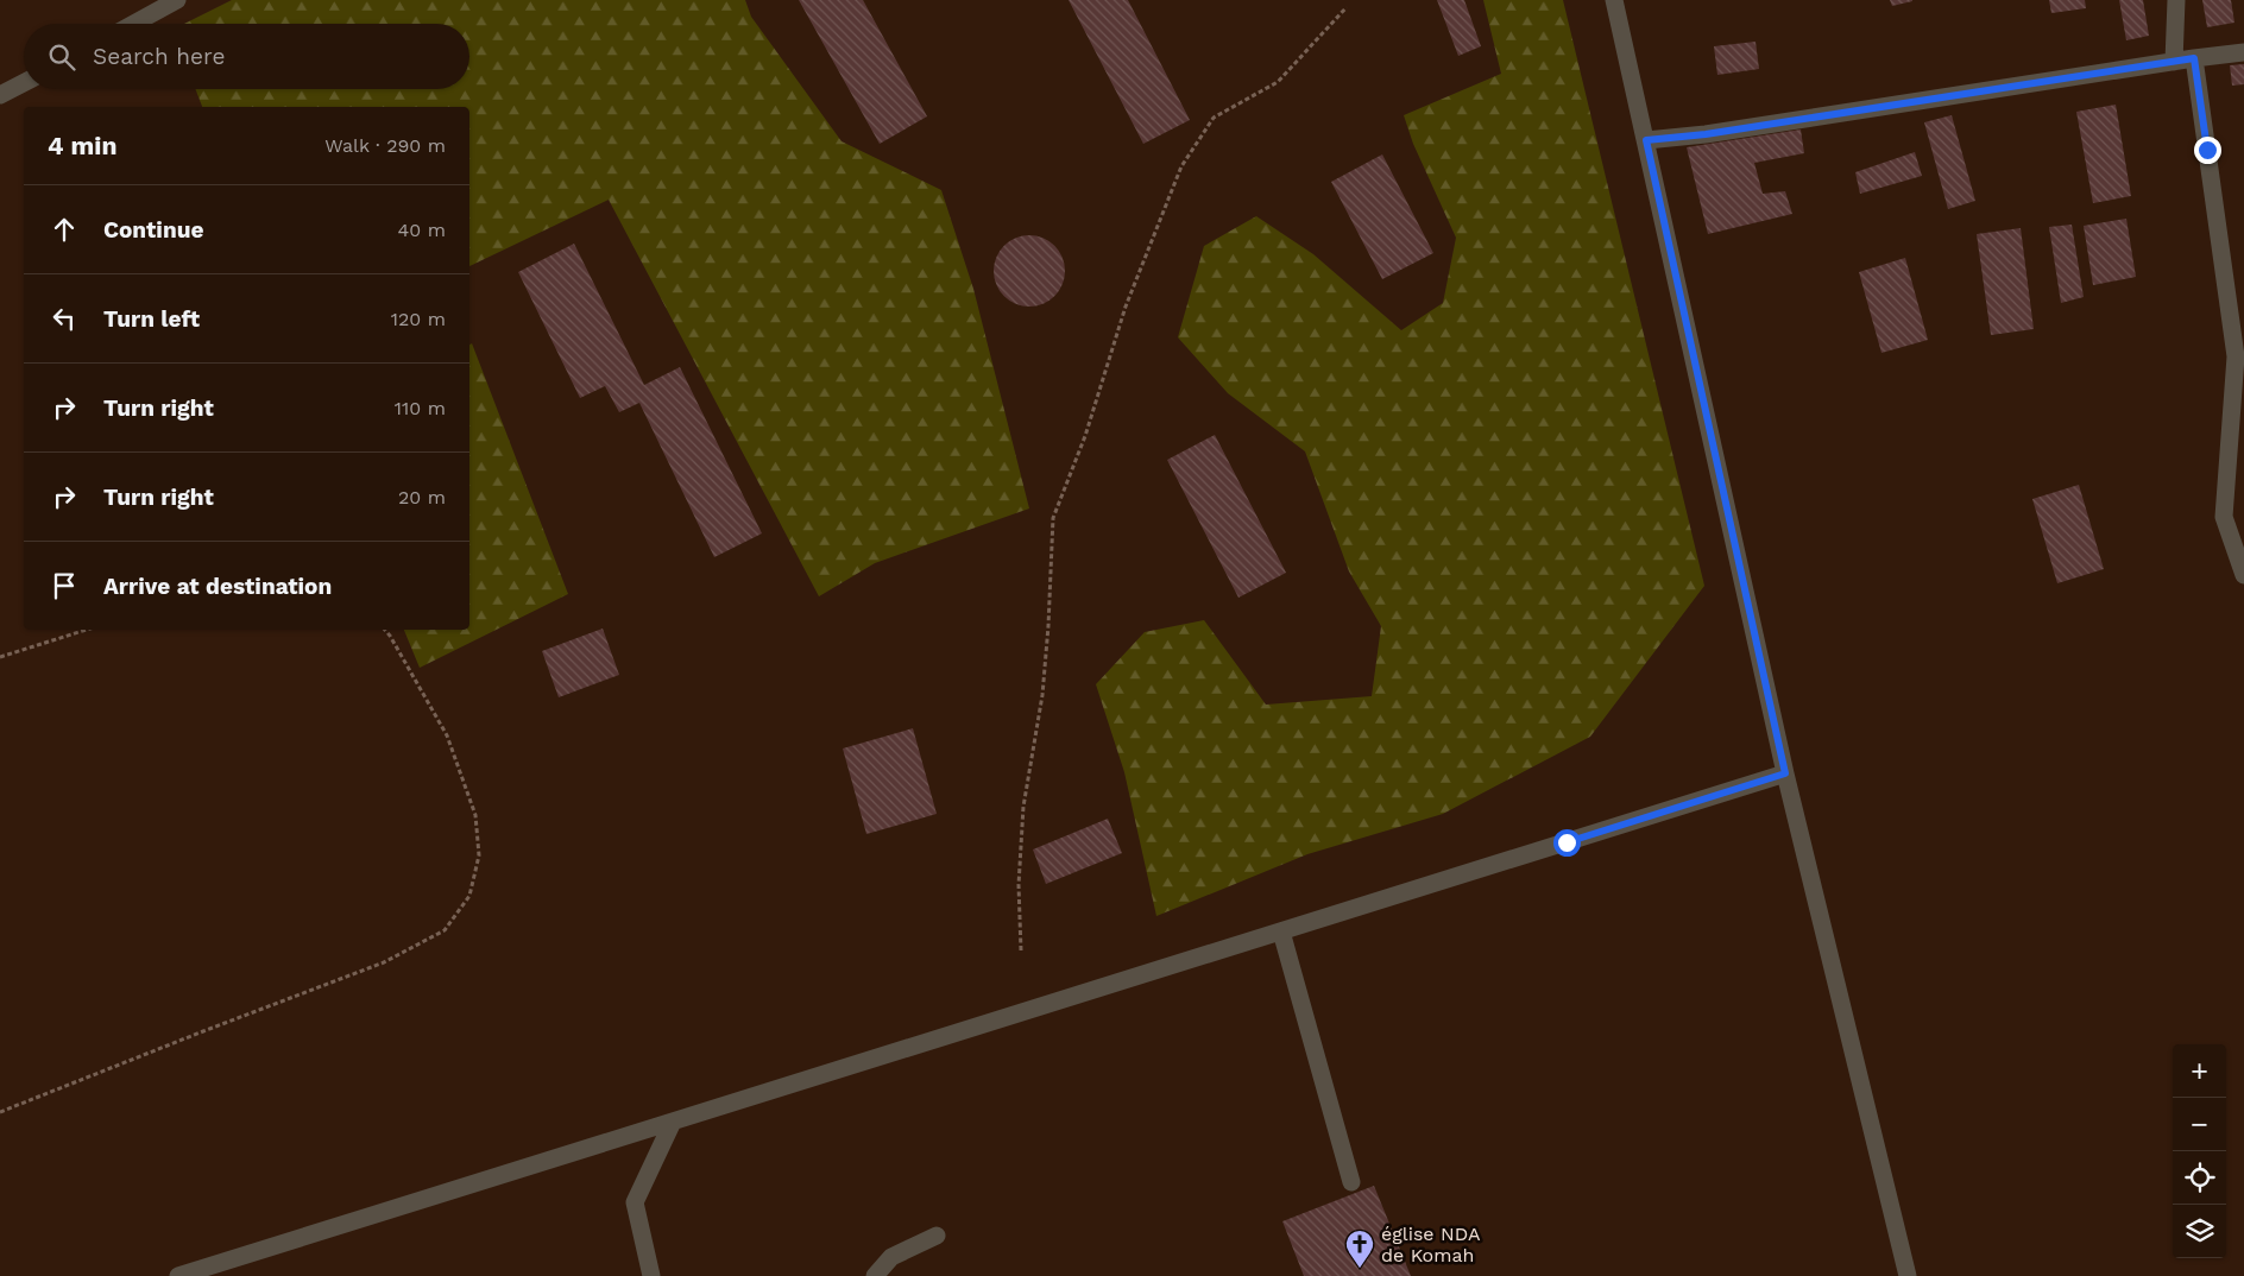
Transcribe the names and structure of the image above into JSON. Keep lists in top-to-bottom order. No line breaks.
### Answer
{"places":{"church":["église NDA de Komah"]},"page":{"search":"Search here","heading":["4 min","Walk · 290 m"],"list":[["Continue","40 m"],["Turn left","120 m"],["Turn right","110 m"],["Turn right","20 m"],"Arrive at destination"],"map_buttons":["+","−"]}}
